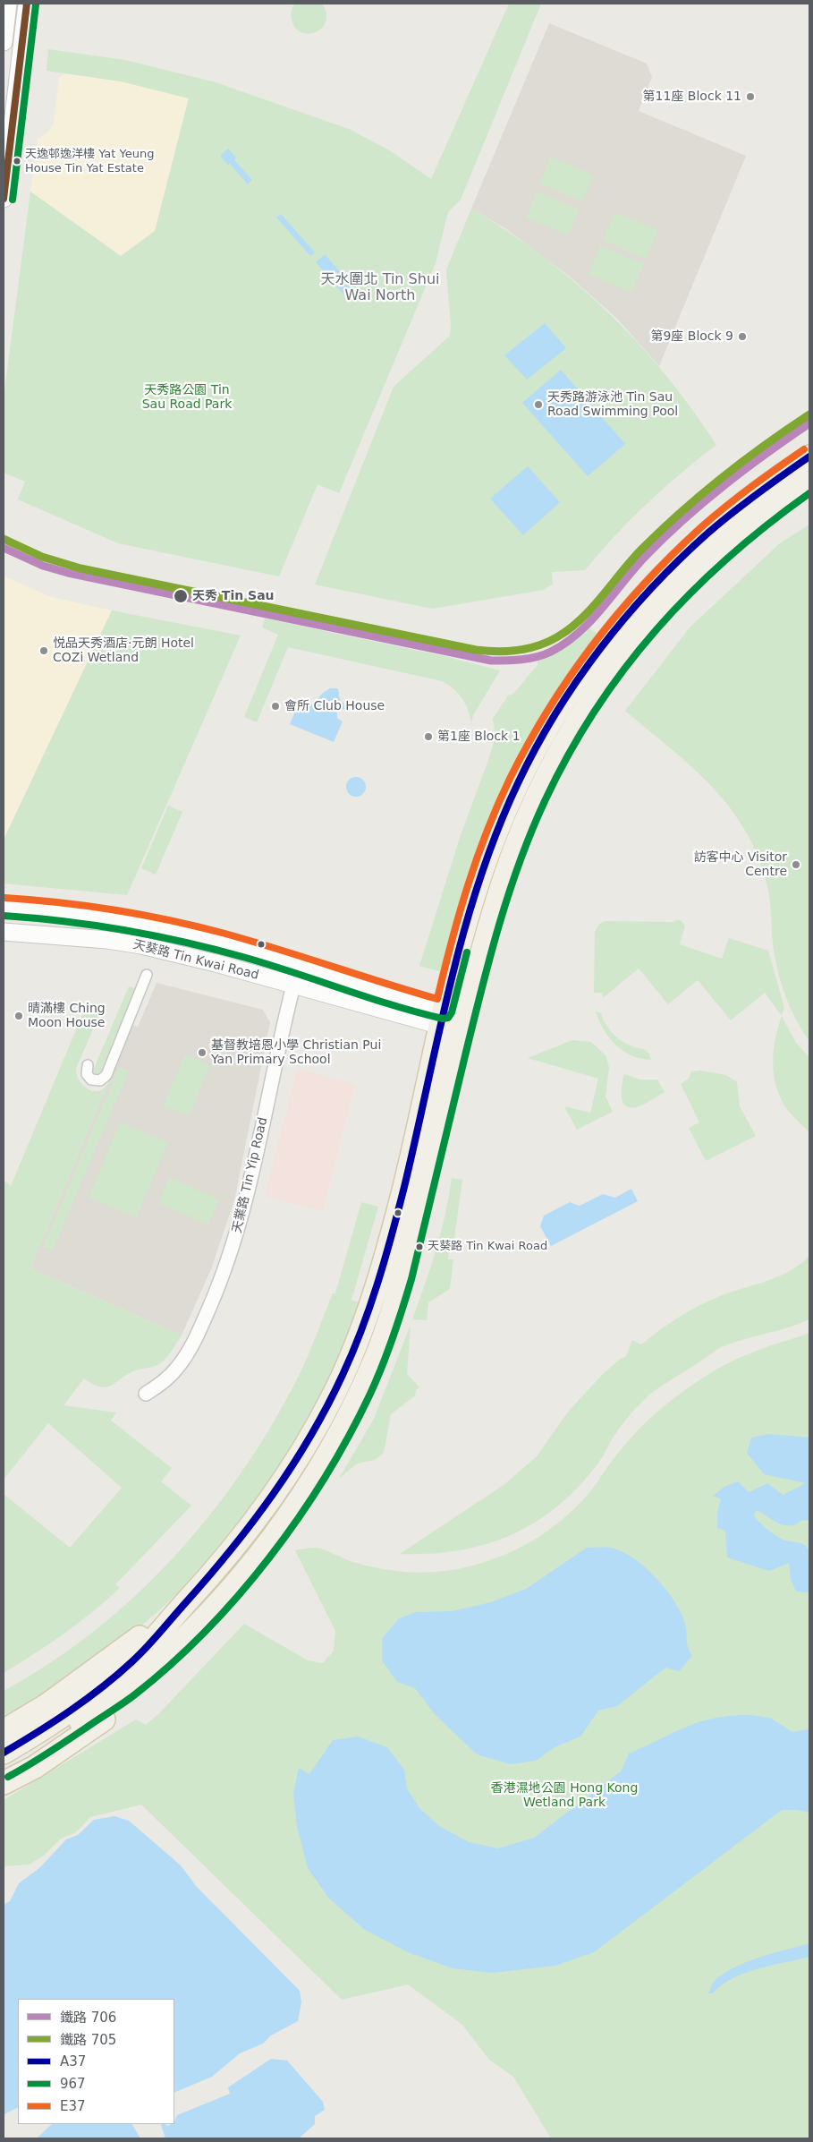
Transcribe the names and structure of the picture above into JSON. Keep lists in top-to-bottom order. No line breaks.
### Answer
{"streets":{"street":["天葵路 Tin Kwai Road","天業路 Tin Yip Road"]},"crossings":[["天葵路 Tin Kwai Road","天業路 Tin Yip Road"]],"districts":["天水圍北 Tin Shui Wai North"],"parks":["天秀路公園 Tin Sau Road Park","香港濕地公園 Hong Kong Wetland Park"],"places":["第11座 Block 11","天逸邨逸洋樓 Yat Yeung House Tin Yat Estate","第9座 Block 9","天秀路游泳池 Tin Sau Road Swimming Pool","天秀 Tin Sau","悦品天秀酒店‧元朗 Hotel COZi Wetland","會所 Club House","第1座 Block 1","訪客中心 Visitor Centre","晴滿樓 Ching Moon House","基督教培恩小學 Christian Pui Yan Primary School","天葵路 Tin Kwai Road"],"lines":["transit line 967","rail line 705","rail line 706","transit line E37","transit line A37"],"legend":["鐵路 706","鐵路 705","A37","967","E37"]}
